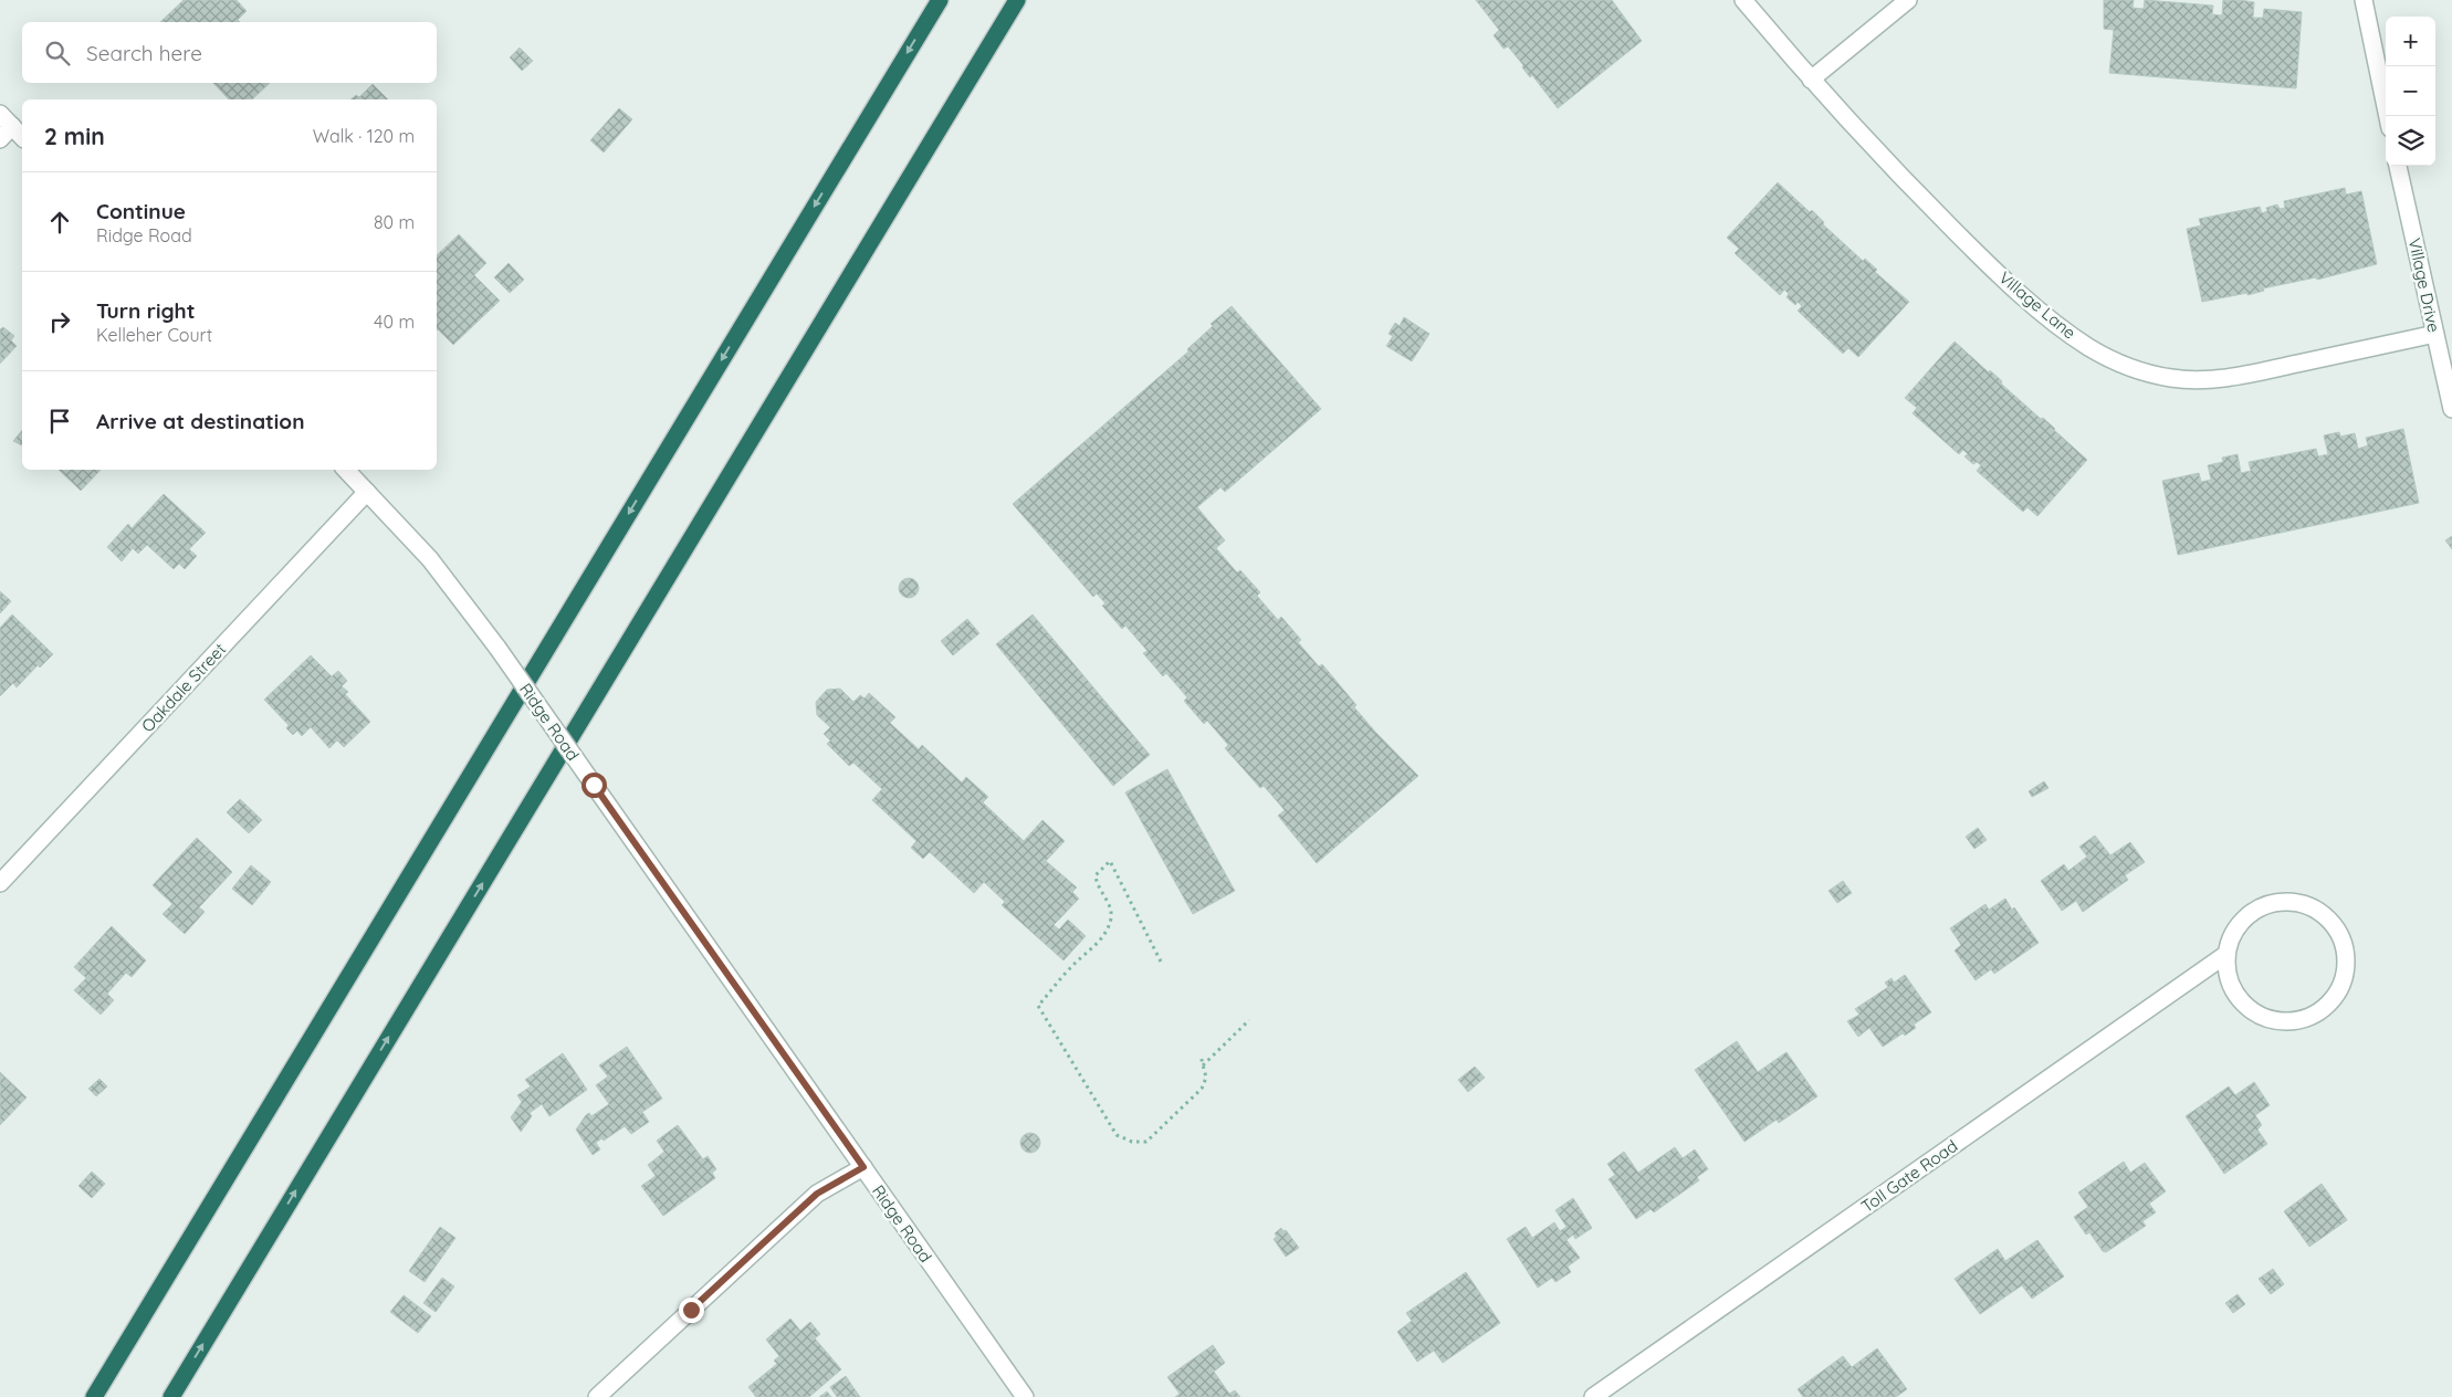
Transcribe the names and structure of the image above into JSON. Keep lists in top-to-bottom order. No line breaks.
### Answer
{"streets":{"street":["Village Drive","Village Lane","Oakdale Street","Ridge Road","Toll Gate Road"]},"crossings":[["Village Drive","Village Lane"],["Oakdale Street","Ridge Road"]],"page":{"map_buttons":["+","−"],"search":"Search here","heading":["2 min","Walk · 120 m"],"list":[["Continue","Ridge Road","80 m"],["Turn right","Kelleher Court","40 m"],"Arrive at destination"]}}
